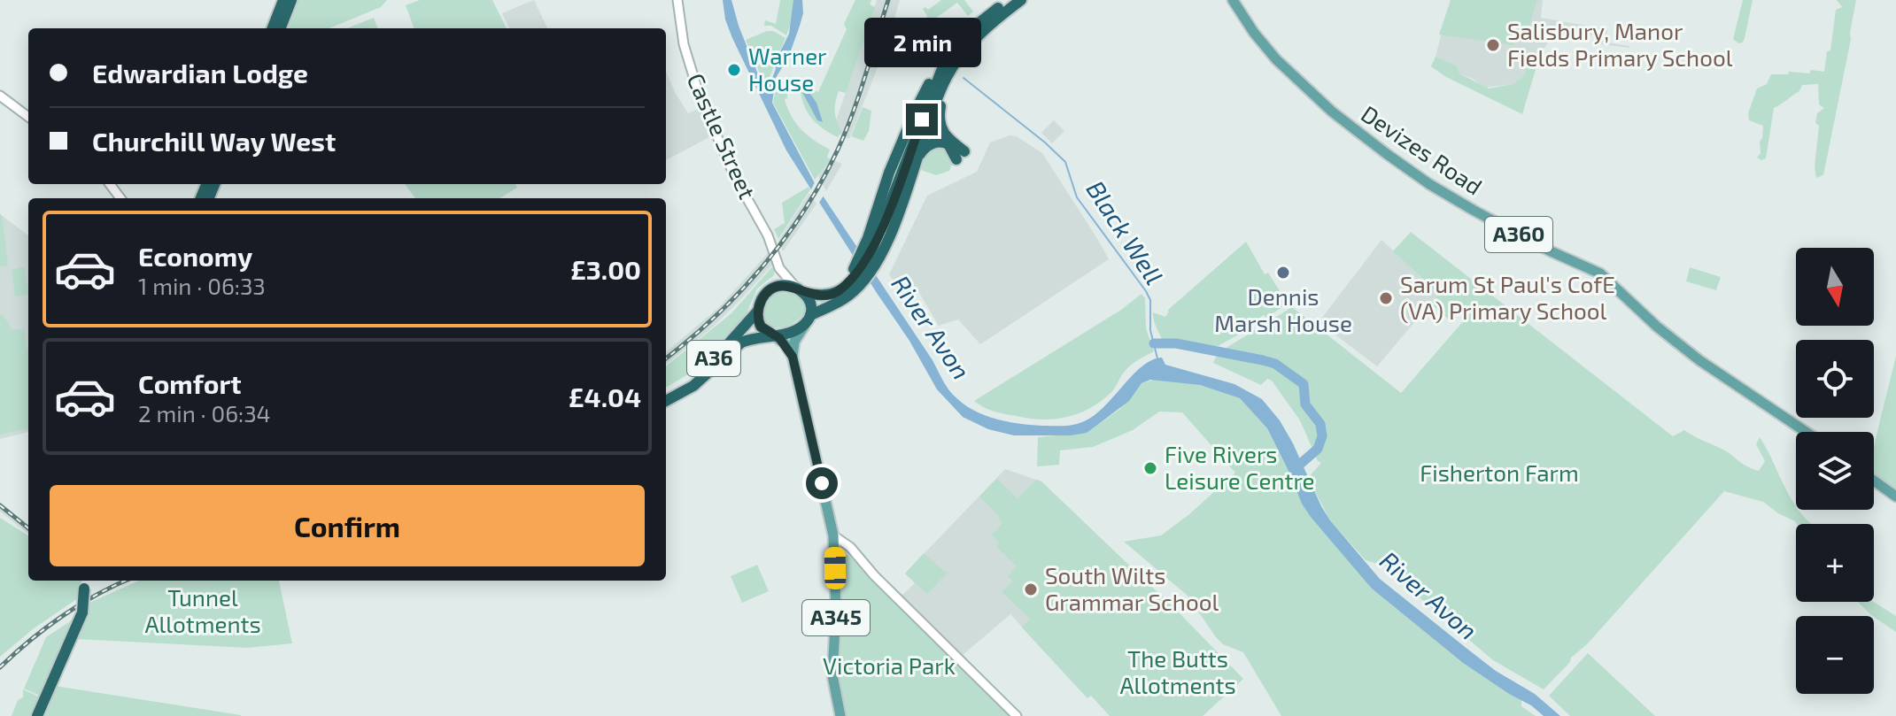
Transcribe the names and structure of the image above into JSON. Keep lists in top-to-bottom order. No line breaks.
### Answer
{"streets":{"highway":["A36"],"main road":["Devizes Road","A360","A345"],"street":["Castle Street"]},"crossings":[["Castle Street","A36"],["Castle Street","A345"],["A36","A345"]],"water":["Black Well","River Avon"],"parks":["Fisherton Farm","Tunnel Allotments","The Butts Allotments","Victoria Park"],"places":["Salisbury, Manor Fields Primary School","Warner House","Dennis Marsh House","Sarum St Paul's CofE (VA) Primary School","Five Rivers Leisure Centre","South Wilts Grammar School"],"north":"bottom","page":{"bubble":"2 min","banner":["Edwardian Lodge","Churchill Way West"],"list":[{"name":"Economy","note":"1 min · 06:33","value":"£3.00"},{"name":"Comfort","note":"2 min · 06:34","value":"£4.04"}],"map_buttons":["+","−"],"buttons":"Confirm"}}
